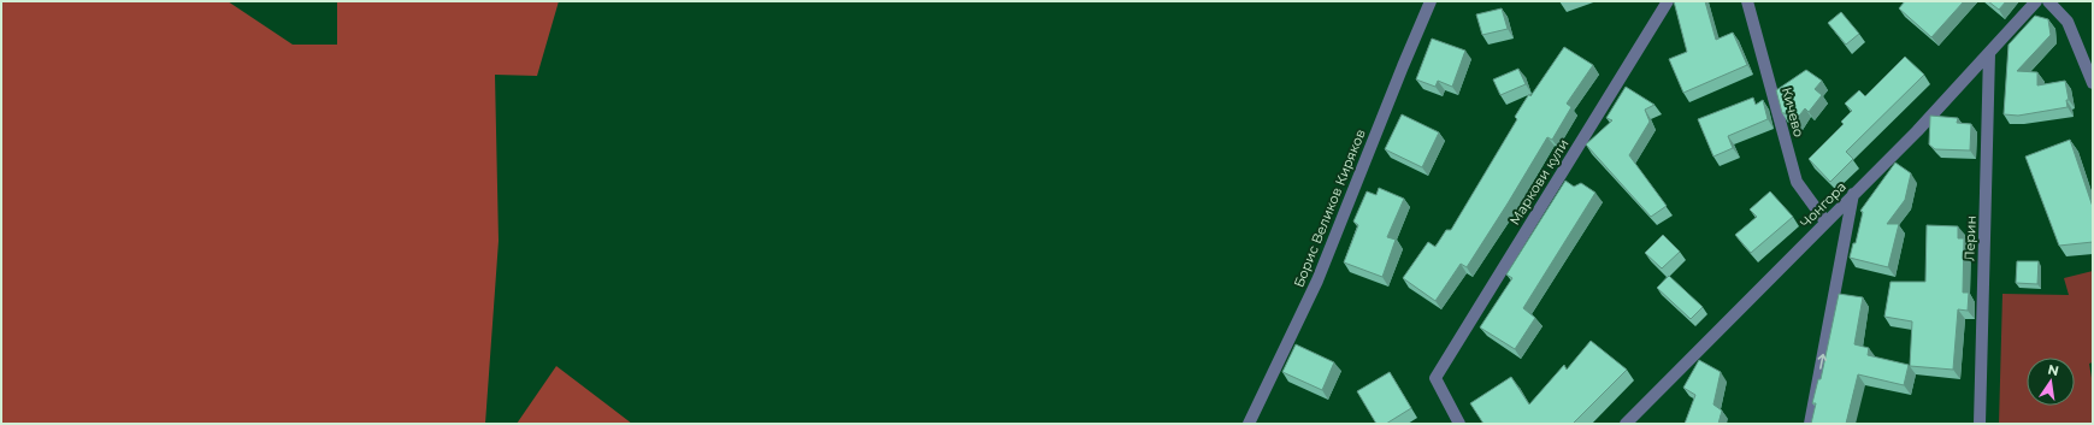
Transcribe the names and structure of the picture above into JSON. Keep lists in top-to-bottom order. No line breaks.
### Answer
{"streets":{"street":["Кичево","Маркови кули","Чонгора","Борис Великов Киряков","Лерин"]},"crossings":[["Кичево","Чонгора"],["Чонгора","Лерин"]],"north":"top"}
